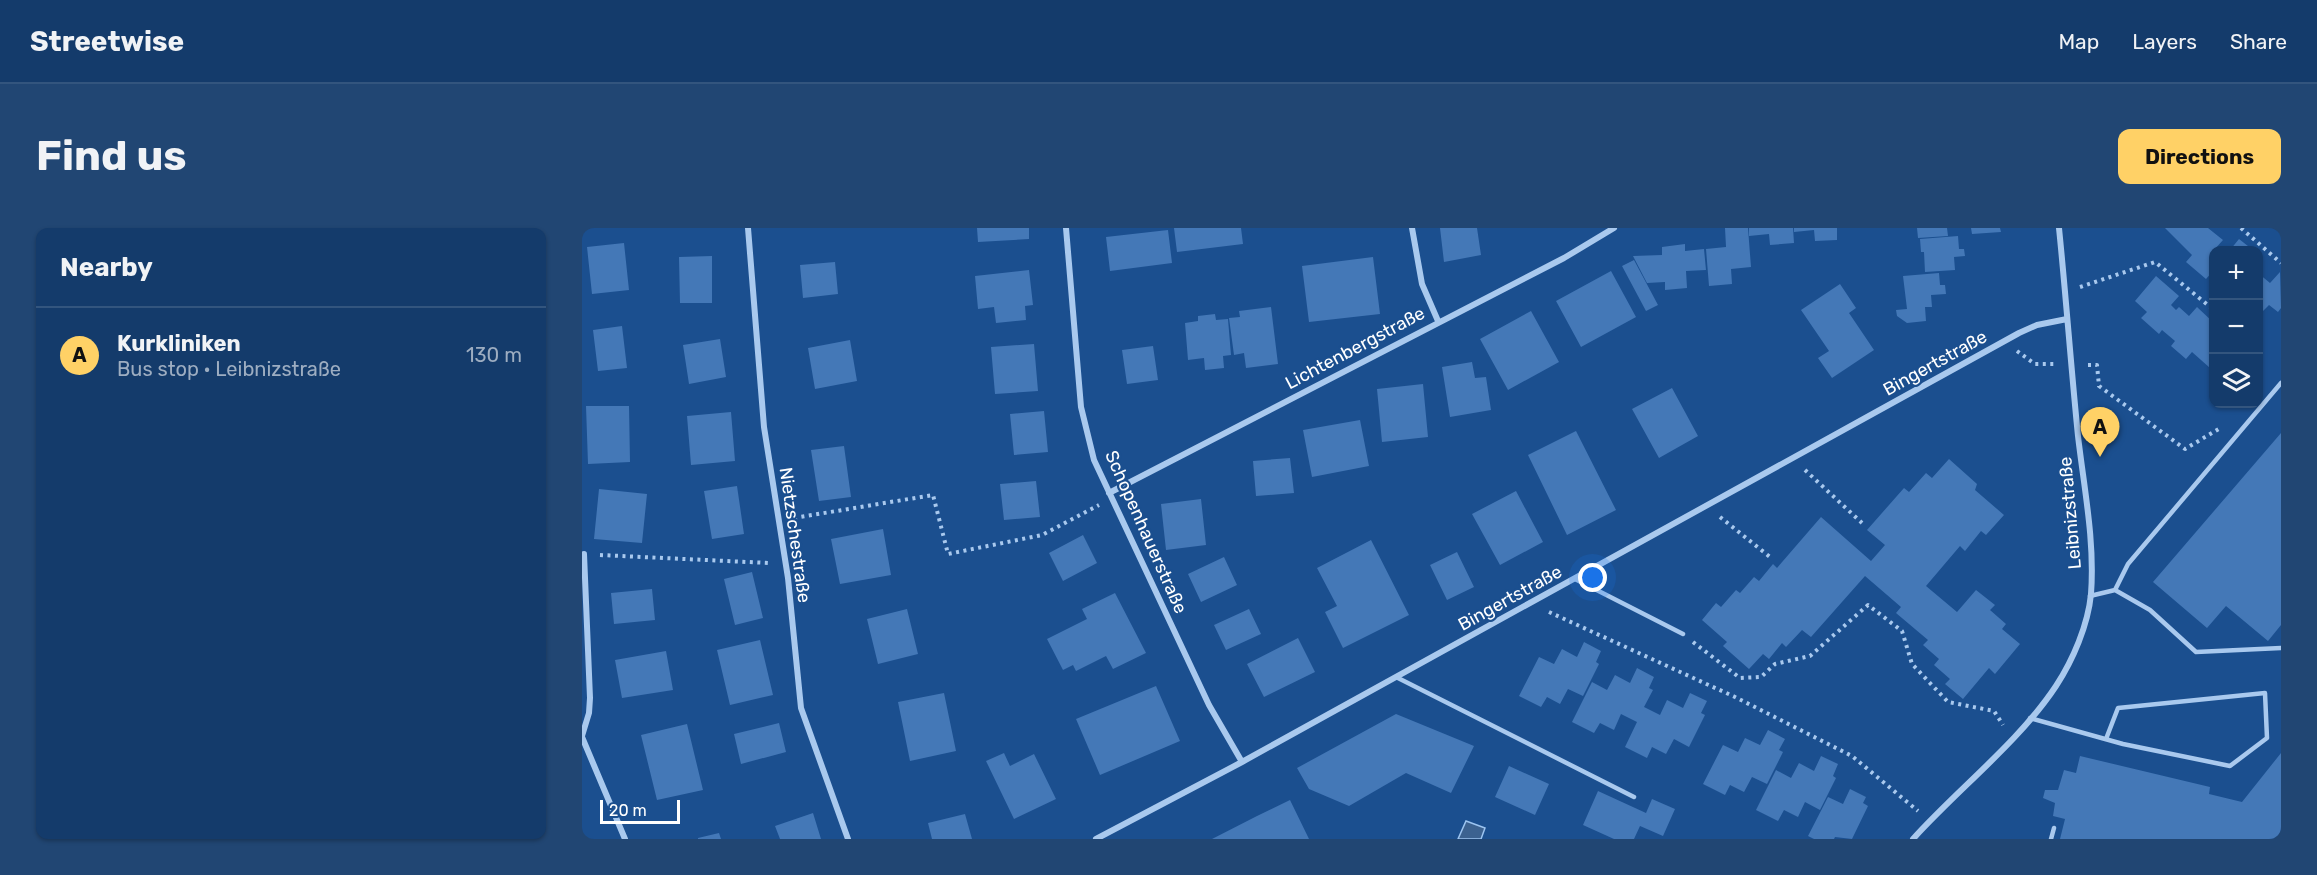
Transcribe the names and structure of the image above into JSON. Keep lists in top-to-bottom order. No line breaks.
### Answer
{"streets":{"street":["Lichtenbergstraße","Bingertstraße","Leibnizstraße","Schopenhauerstraße","Nietzschestraße"]},"crossings":[["Lichtenbergstraße","Schopenhauerstraße"],["Bingertstraße","Leibnizstraße"],["Bingertstraße","Schopenhauerstraße"]],"scale_bar":"20 m","page":{"header":"Streetwise","nav":["Map","Layers","Share"],"buttons":"Directions","title":"Find us","heading":"Nearby","map_buttons":["+","−"],"list":[{"mark":"A","name":"Kurkliniken","note":"Bus stop · Leibnizstraße","value":"130 m"}],"pins":"A","scale":"20 m"}}
